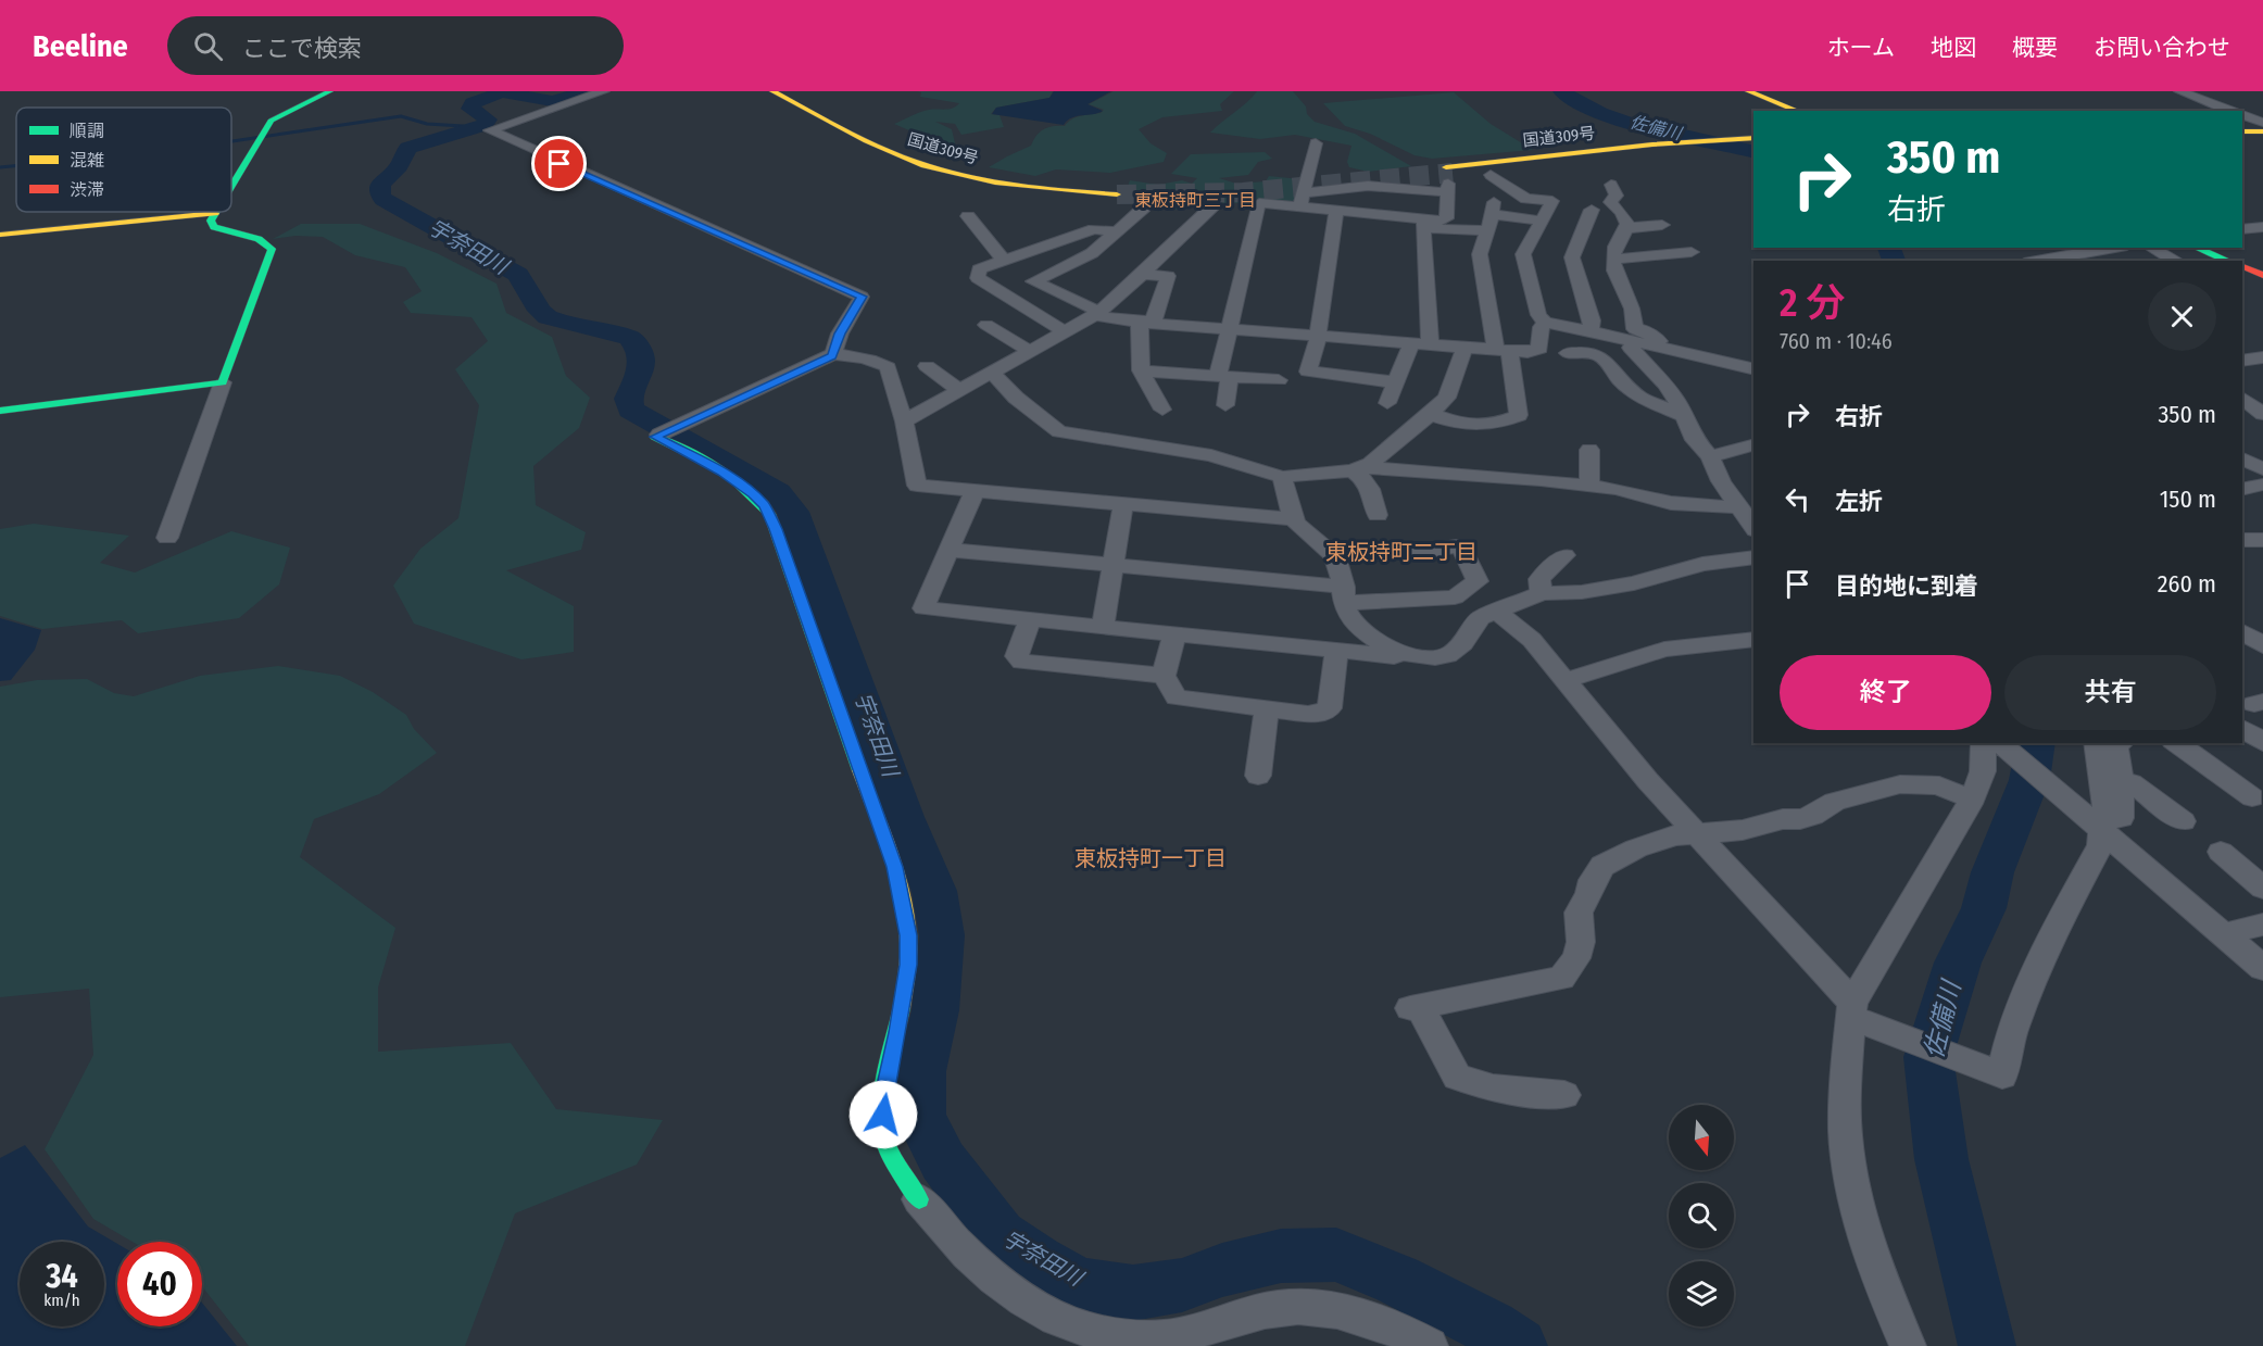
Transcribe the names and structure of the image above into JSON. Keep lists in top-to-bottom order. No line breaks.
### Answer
{"streets":{"main road":["国道309号"]},"districts":["東板持町三丁目","東板持町二丁目","東板持町一丁目"],"water":["佐備川","宇奈田川"],"legend":["順調","混雑","渋滞"],"north":"bottom","page":{"header":"Beeline","search":"ここで検索","nav":["ホーム","地図","概要","お問い合わせ"],"turn":["350 m","右折"],"heading":["2 分","760 m · 10:46"],"list":[{"name":"右折","value":"350 m"},{"name":"左折","value":"150 m"},{"name":"目的地に到着","value":"260 m"}],"buttons":["終了","共有"],"speed":"34 km/h","limit":"40"}}
